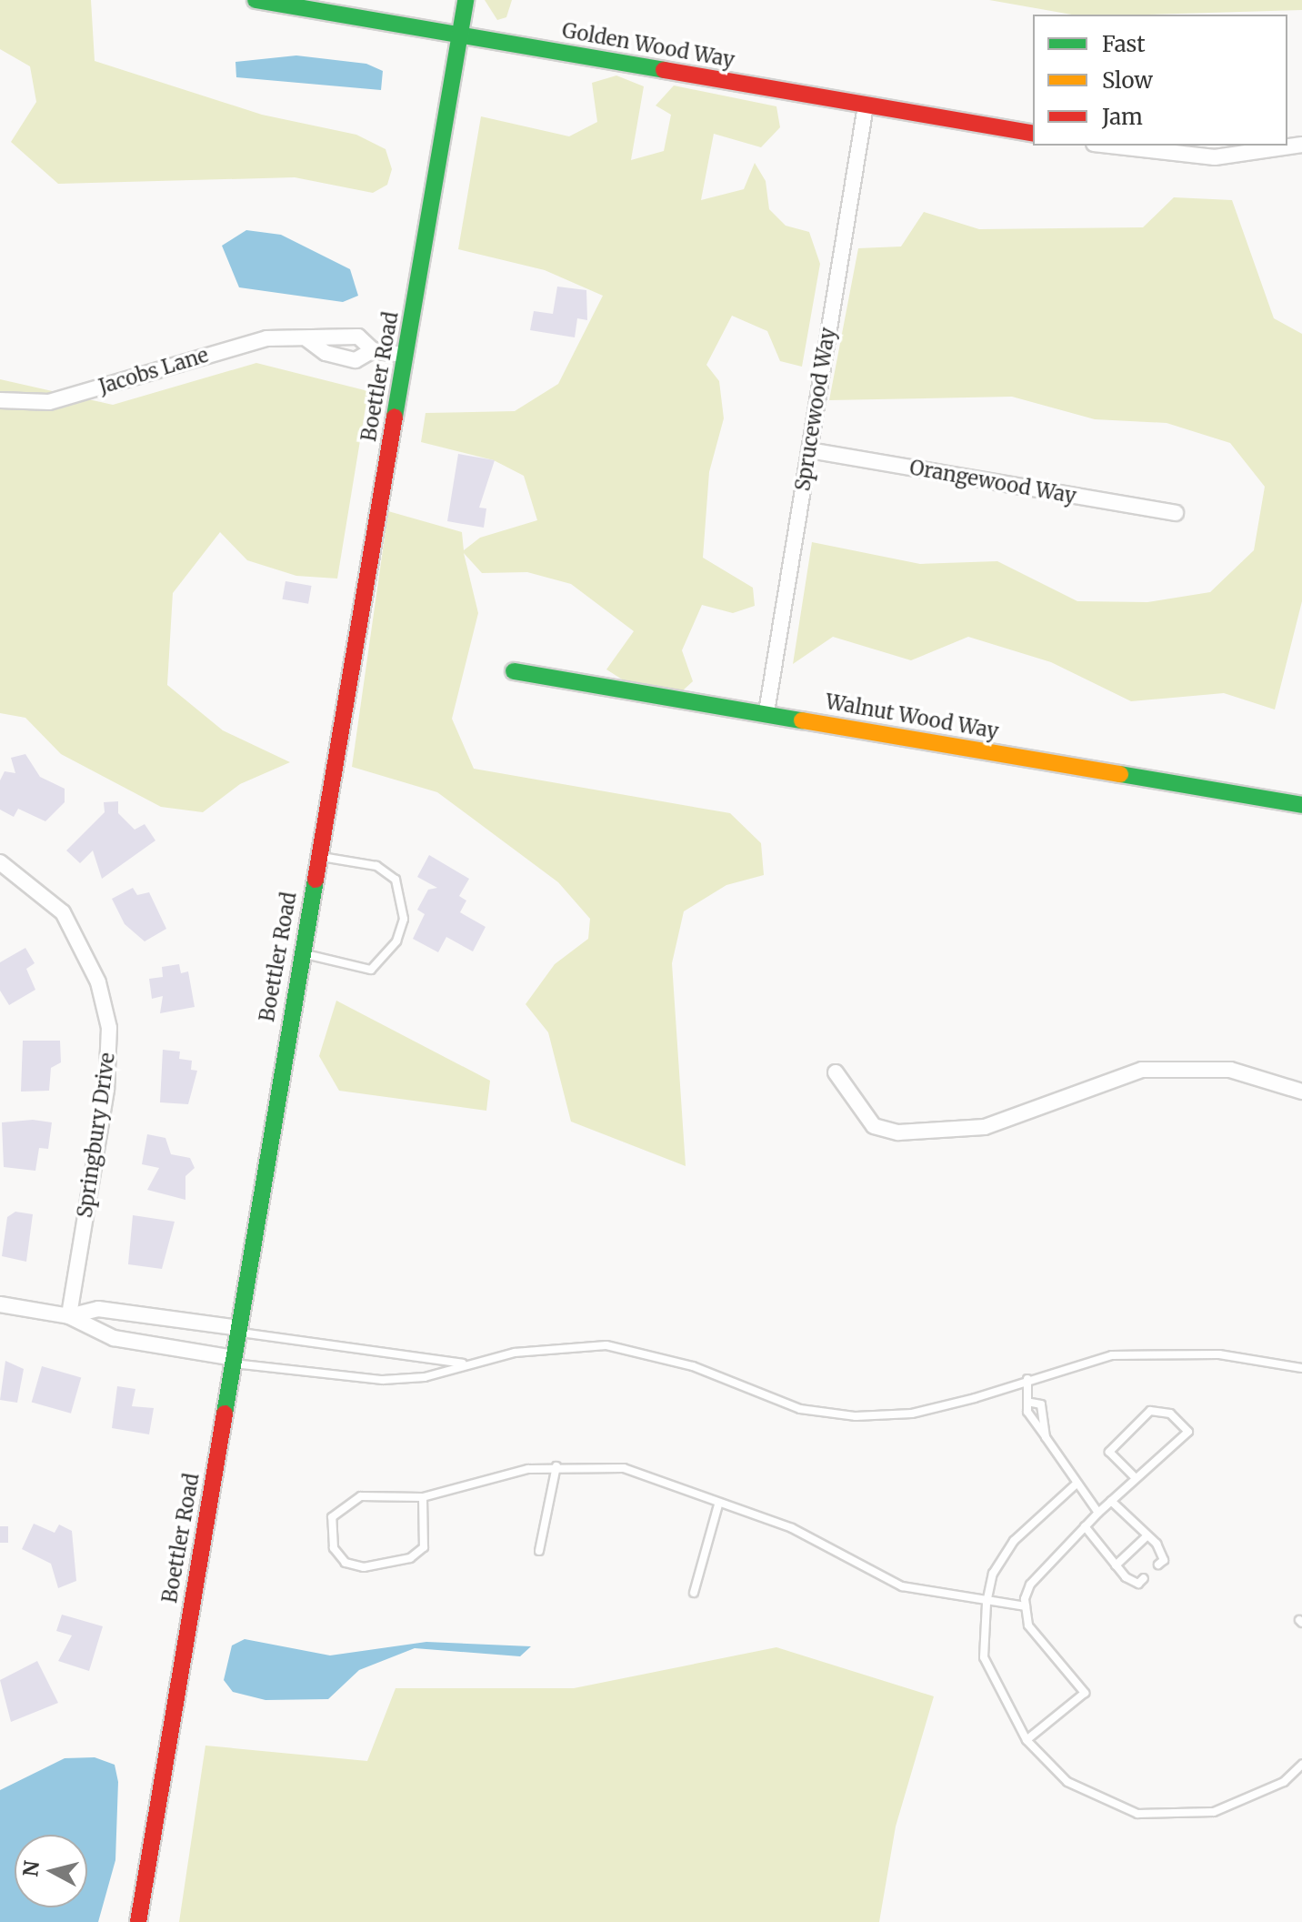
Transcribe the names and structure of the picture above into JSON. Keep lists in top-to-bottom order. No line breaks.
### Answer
{"streets":{"street":["Golden Wood Way","Jacobs Lane","Boettler Road","Sprucewood Way","Orangewood Way","Walnut Wood Way","Springbury Drive"]},"crossings":[["Golden Wood Way","Boettler Road"],["Golden Wood Way","Sprucewood Way"],["Jacobs Lane","Boettler Road"],["Sprucewood Way","Orangewood Way"],["Sprucewood Way","Walnut Wood Way"]],"legend":["Fast","Slow","Jam"],"north":"left"}
